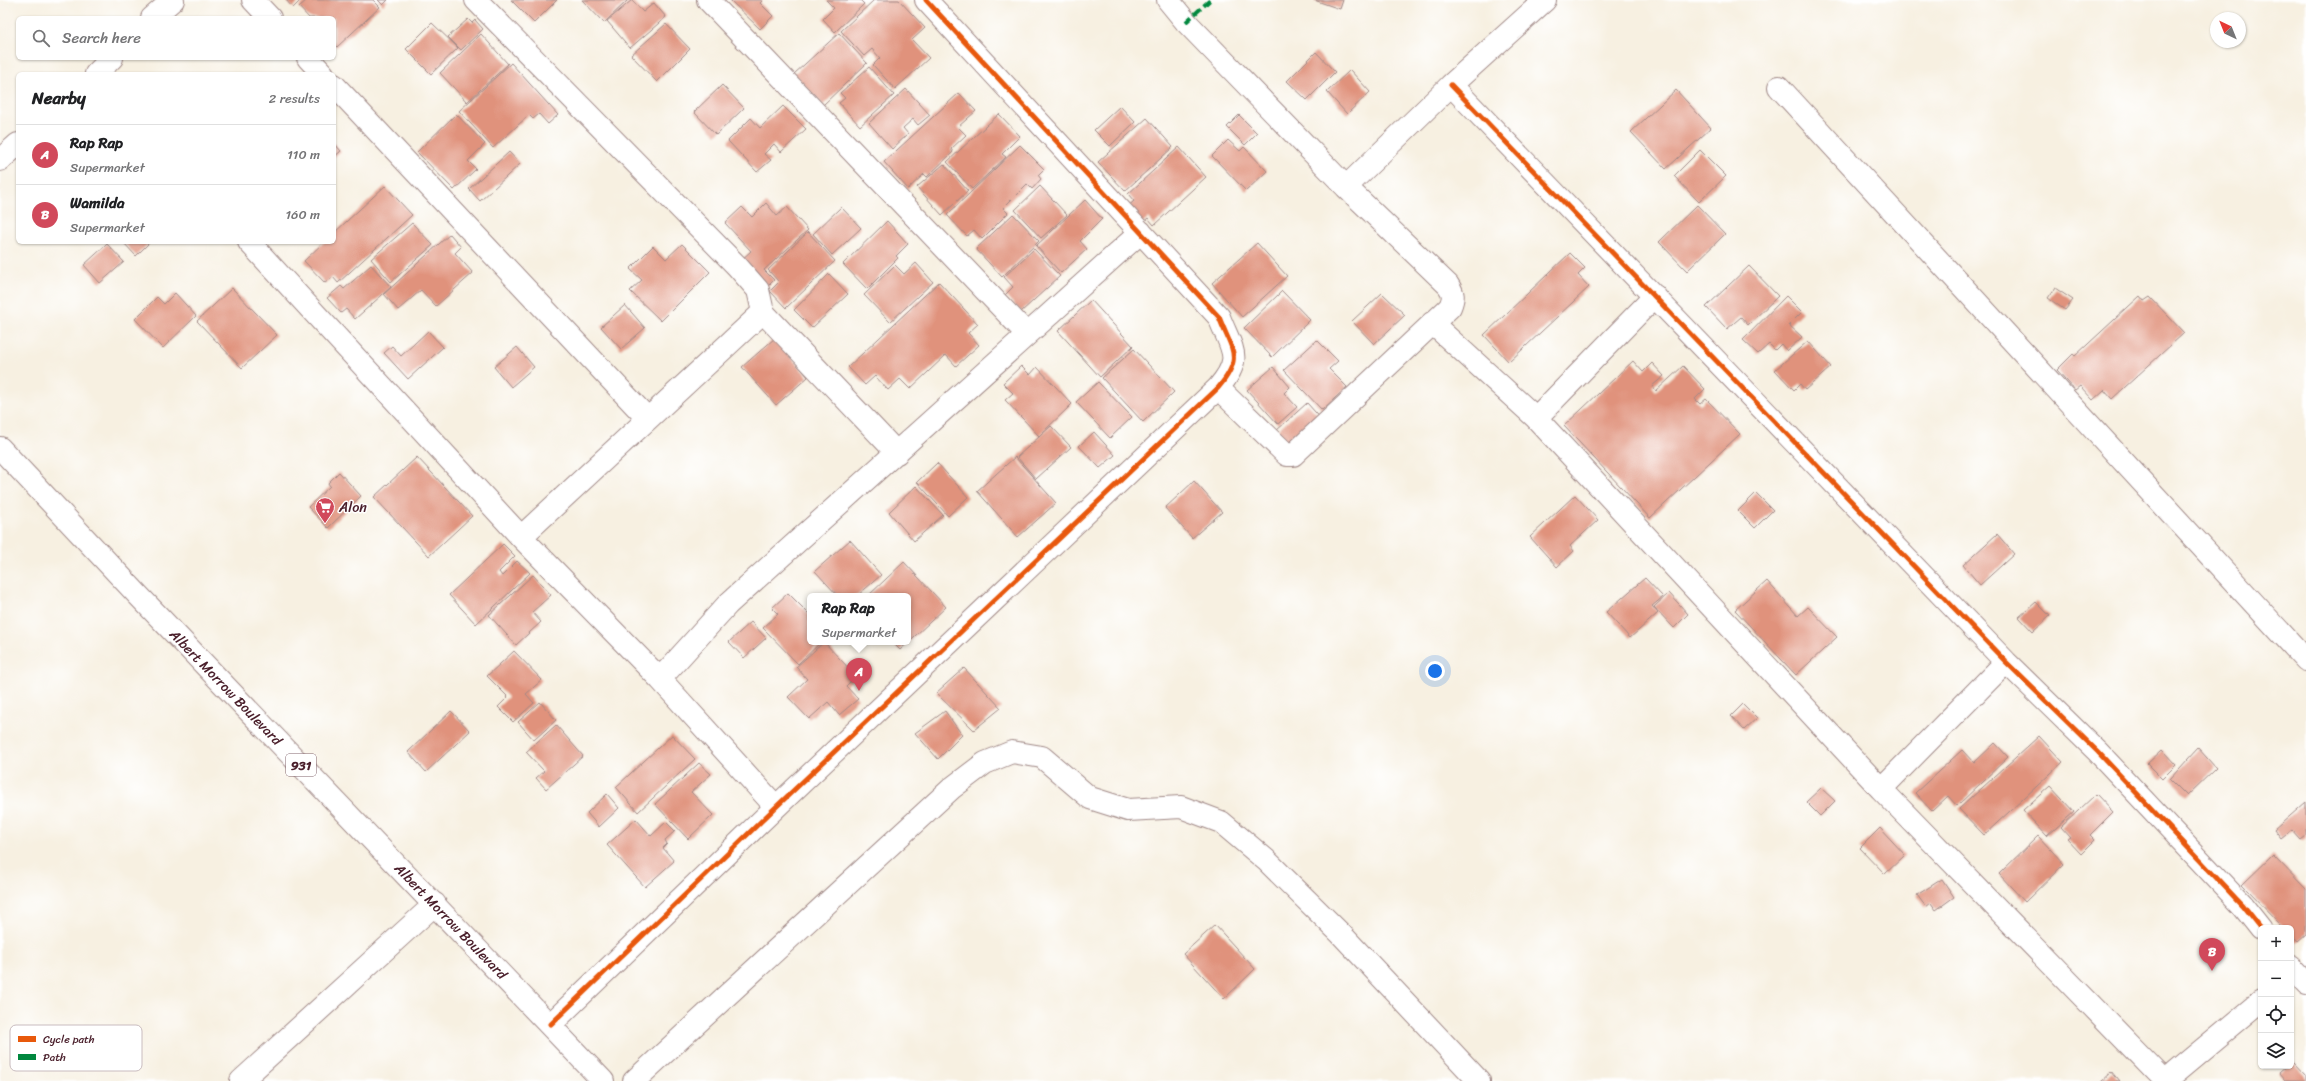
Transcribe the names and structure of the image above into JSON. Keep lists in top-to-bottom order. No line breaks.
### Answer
{"streets":{"main road":["Albert Morrow Boulevard","931"]},"places":{"supermarket":["Alon"]},"legend":["Cycle path","Path"],"north":"top left","page":{"search":"Search here","heading":["Nearby","2 results"],"list":[{"mark":"A","name":"Rap Rap","note":"Supermarket","value":"110 m"},{"mark":"B","name":"Wamilda","note":"Supermarket","value":"160 m"}],"popup":["Rap Rap","Supermarket"],"pins":["A","B"],"map_buttons":["+","−"]}}
